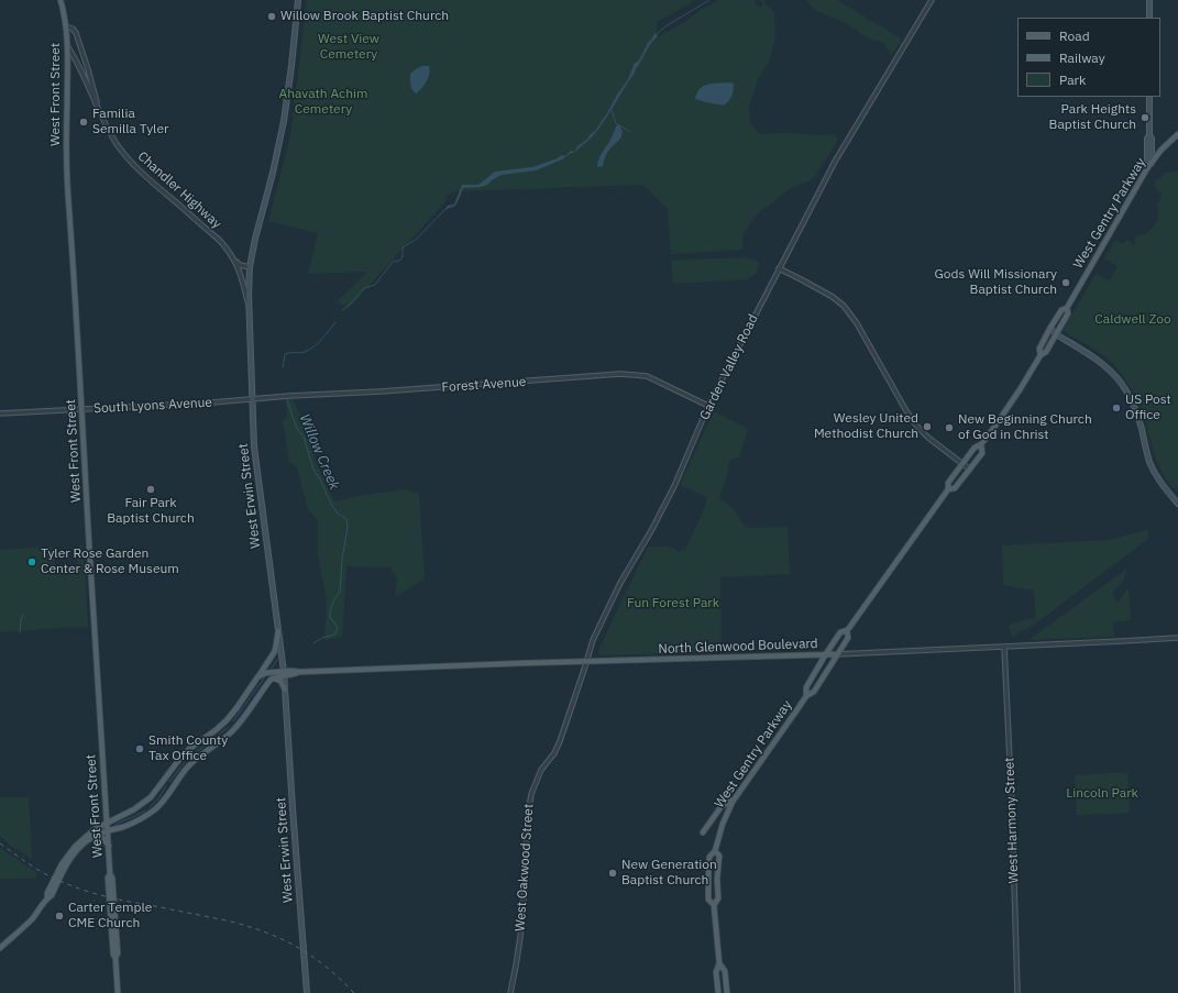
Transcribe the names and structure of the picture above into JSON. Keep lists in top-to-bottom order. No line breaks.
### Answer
{"streets":{"main road":["West Front Street","Chandler Highway","West Gentry Parkway","West Erwin Street","North Glenwood Boulevard"],"street":["Garden Valley Road","Forest Avenue","South Lyons Avenue","West Harmony Street","West Oakwood Street"]},"crossings":[["West Front Street","Chandler Highway"],["West Front Street","South Lyons Avenue"],["Chandler Highway","West Erwin Street"],["West Gentry Parkway","North Glenwood Boulevard"],["Garden Valley Road","Forest Avenue"],["Garden Valley Road","North Glenwood Boulevard"],["Garden Valley Road","West Oakwood Street"],["Forest Avenue","South Lyons Avenue"],["Forest Avenue","West Erwin Street"],["South Lyons Avenue","West Erwin Street"],["West Erwin Street","North Glenwood Boulevard"],["North Glenwood Boulevard","West Harmony Street"]],"water":["Willow Creek"],"parks":["West View Cemetery","Ahavath Achim Cemetery","Caldwell Zoo","Fun Forest Park","Lincoln Park"],"places":["Willow Brook Baptist Church","Park Heights Baptist Church","Familia Semilla Tyler","Gods Will Missionary Baptist Church","US Post Office","Wesley United Methodist Church","New Beginning Church of God in Christ","Fair Park Baptist Church","Tyler Rose Garden Center & Rose Museum","Smith County Tax Office","New Generation Baptist Church","Carter Temple CME Church"],"legend":["Road","Railway","Park"]}
